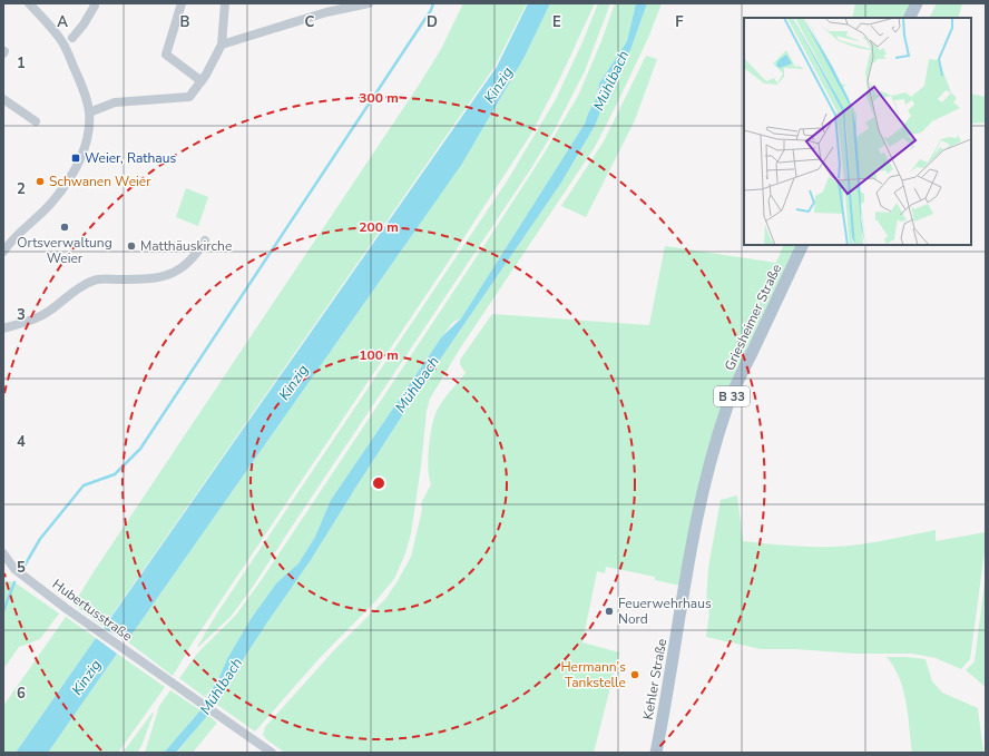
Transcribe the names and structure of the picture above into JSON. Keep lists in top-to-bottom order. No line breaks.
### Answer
{"streets":{"main road":["Griesheimer Straße","B 33","Kehler Straße"],"street":["Hubertusstraße"]},"crossings":[["Griesheimer Straße","Kehler Straße"]],"water":["Mühlbach","Kinzig"],"places":{"transit":["Weier, Rathaus"],"other":["Schwanen Weier","Ortsverwaltung Weier","Matthäuskirche","Feuerwehrhaus Nord","Hermann's Tankstelle"]},"grid":{"columns":["A","B","C","D","E","F"],"rows":["1","2","3","4","5","6"]},"rings":["300 m","200 m","100 m"]}
